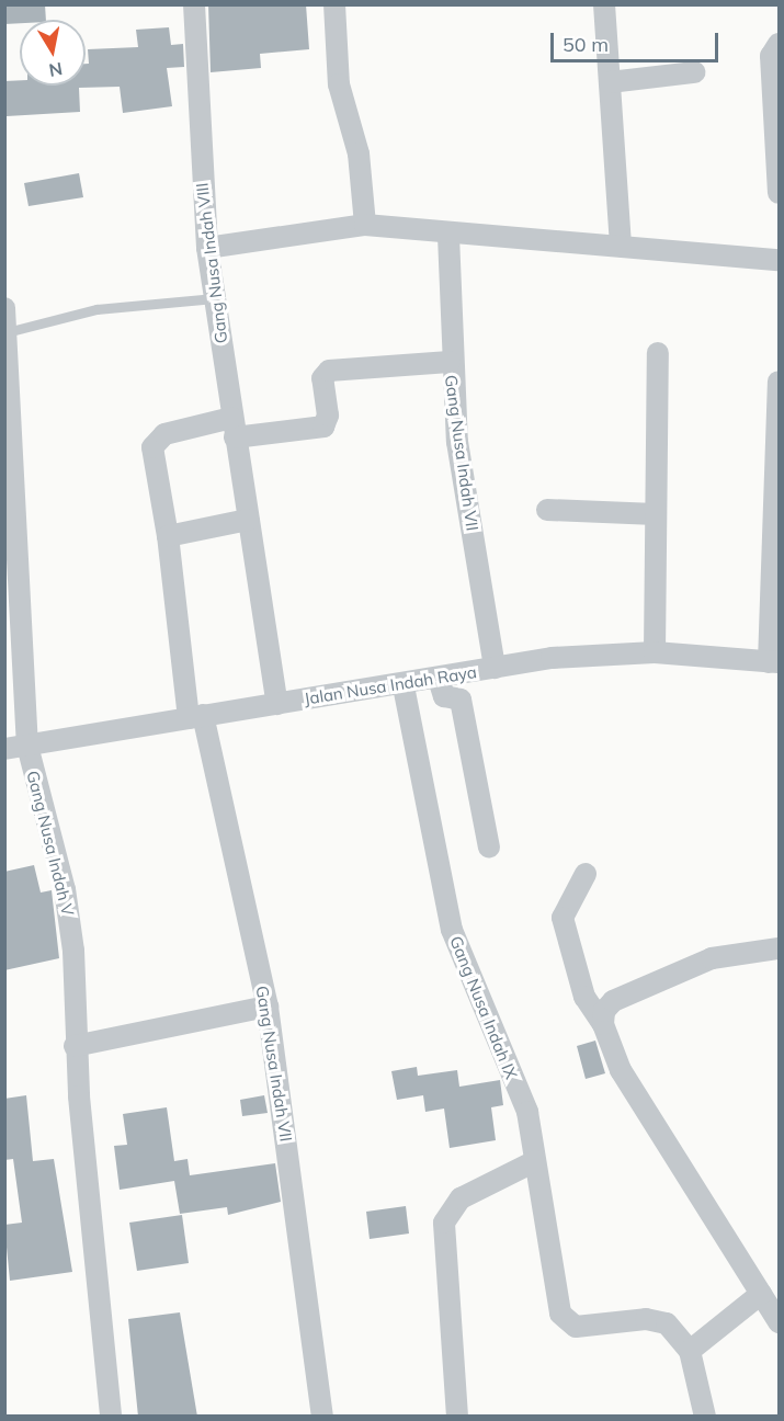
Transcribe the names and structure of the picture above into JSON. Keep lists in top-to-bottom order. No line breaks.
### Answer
{"streets":{"street":["Gang Nusa Indah VIII","Gang Nusa Indah VII","Jalan Nusa Indah Raya","Gang Nusa Indah V","Gang Nusa Indah IX"]},"crossings":[["Gang Nusa Indah VIII","Jalan Nusa Indah Raya"],["Gang Nusa Indah VII","Jalan Nusa Indah Raya"],["Jalan Nusa Indah Raya","Gang Nusa Indah V"],["Jalan Nusa Indah Raya","Gang Nusa Indah IX"]],"scale_bar":"50 m","north":"bottom"}
